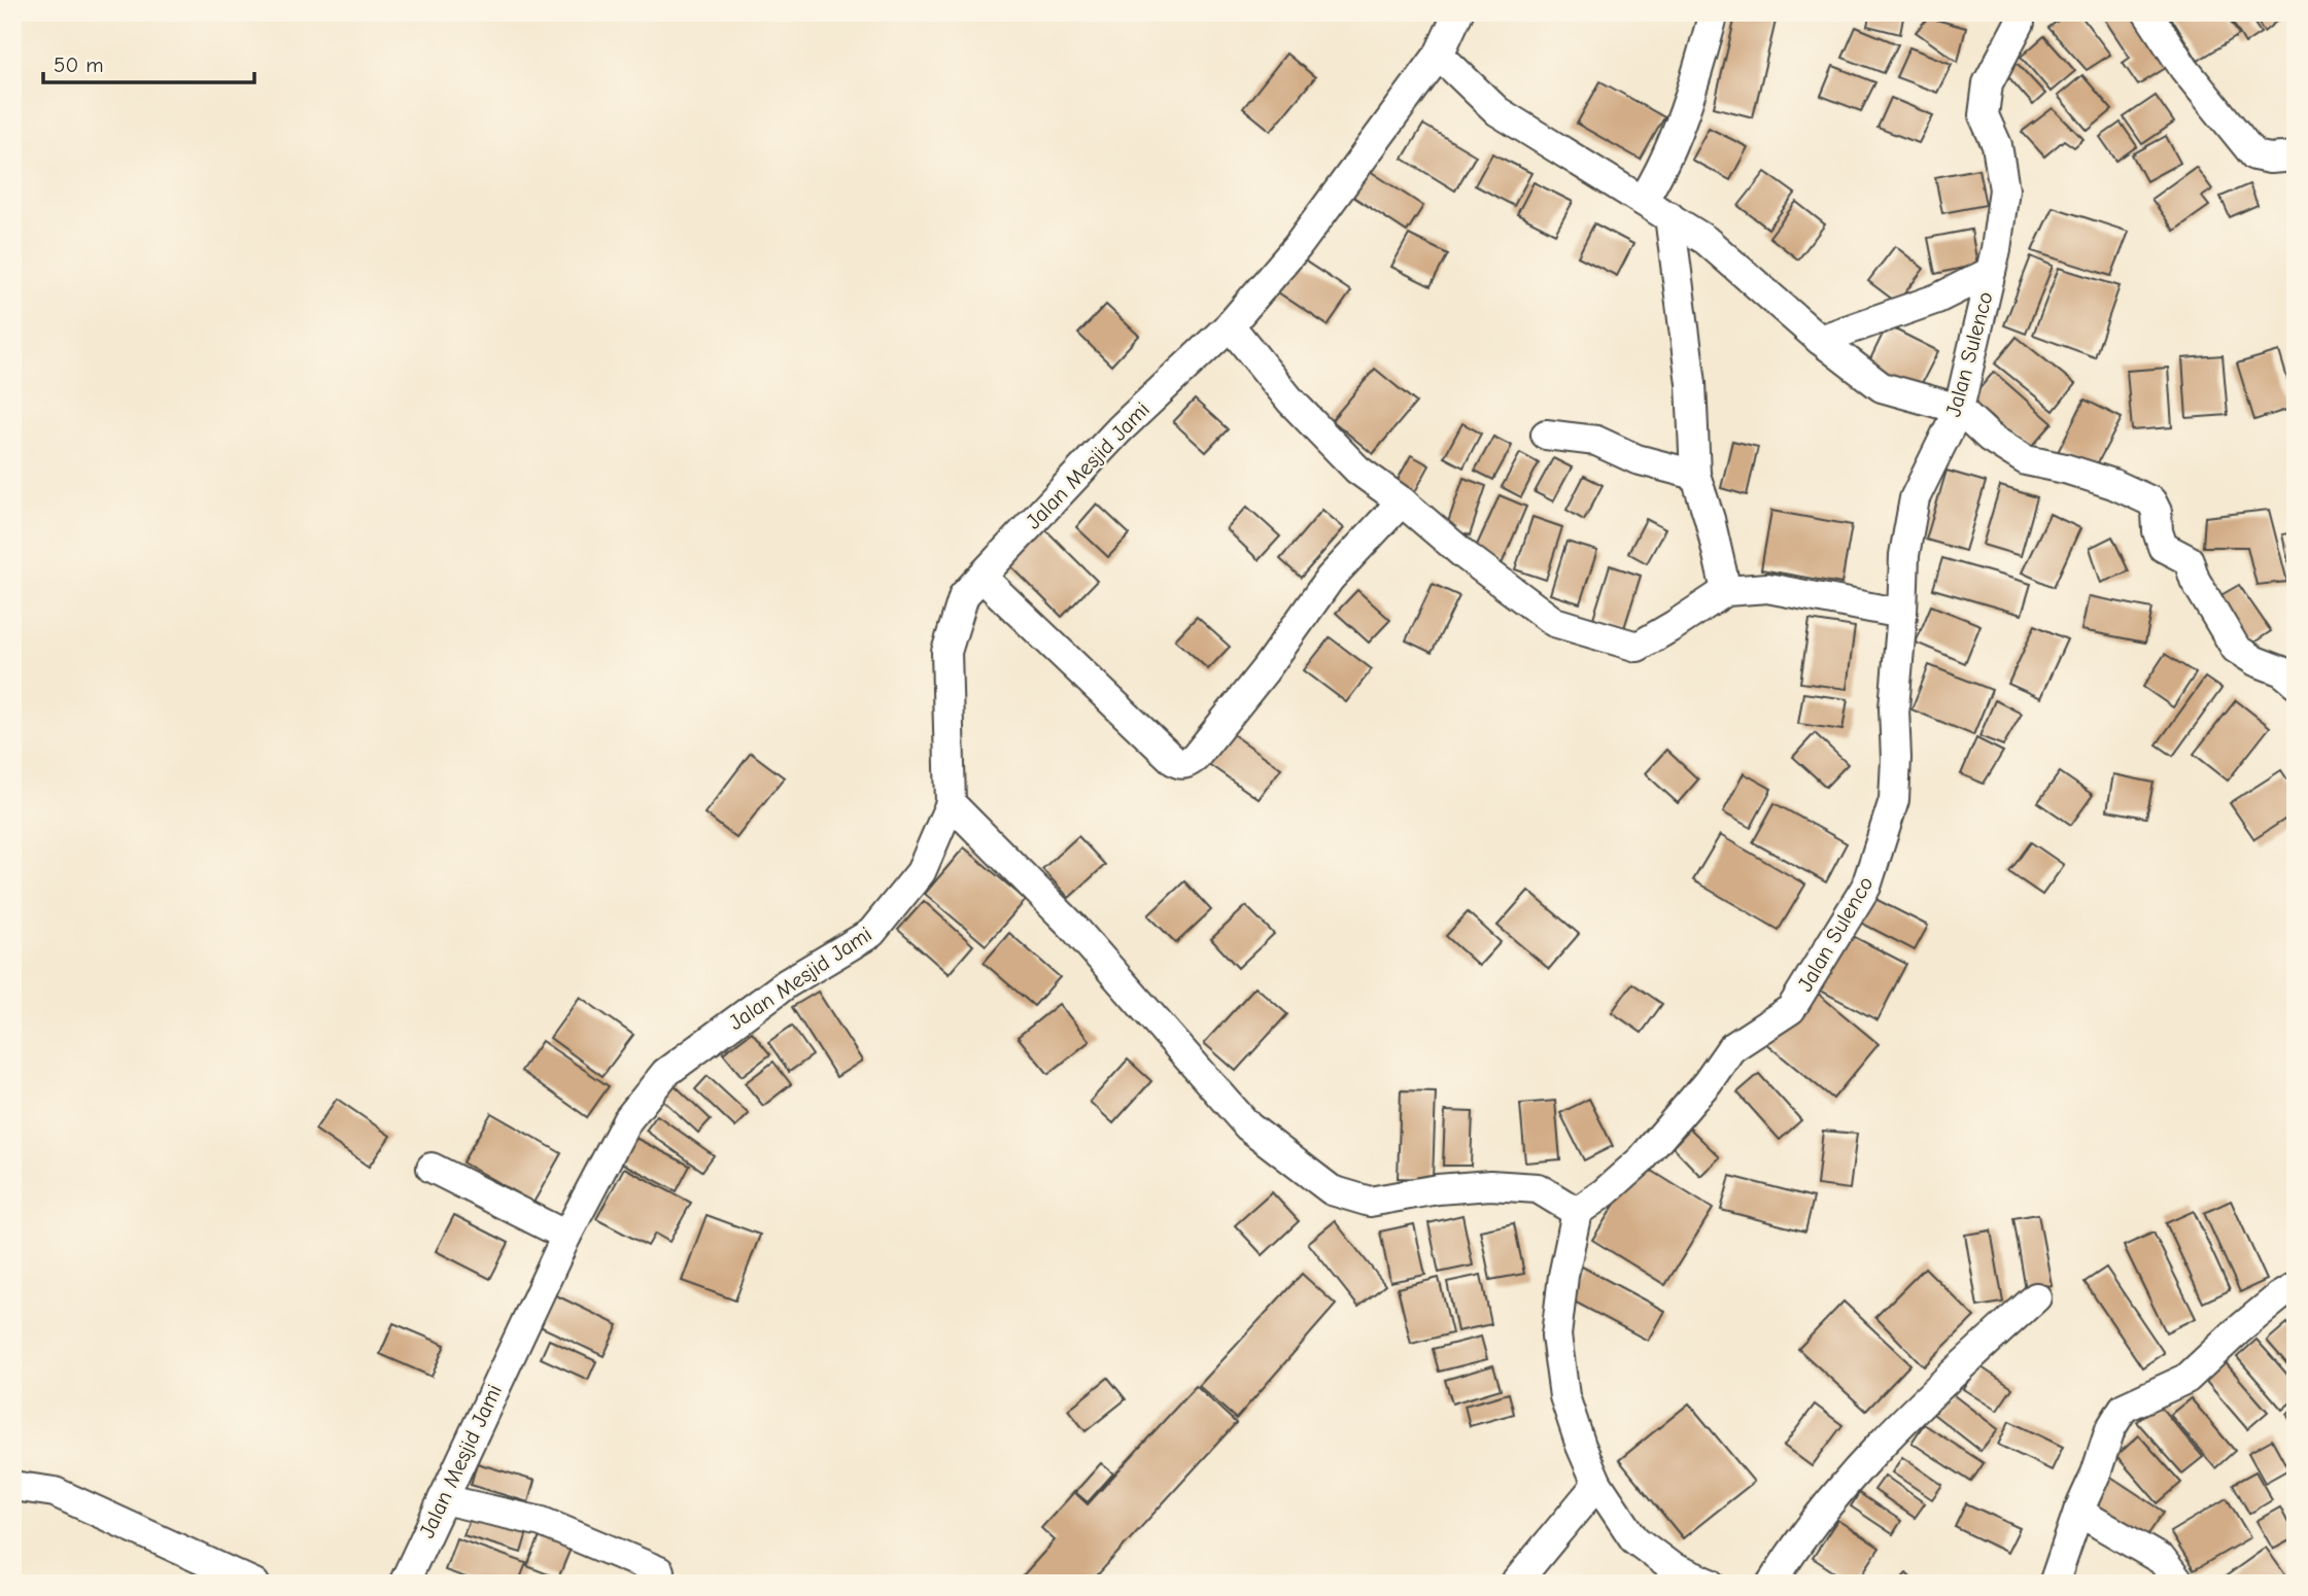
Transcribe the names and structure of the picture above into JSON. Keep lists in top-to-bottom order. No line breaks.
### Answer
{"streets":{"street":["Jalan Sulenco","Jalan Mesjid Jami"]},"scale_bar":"50 m"}
